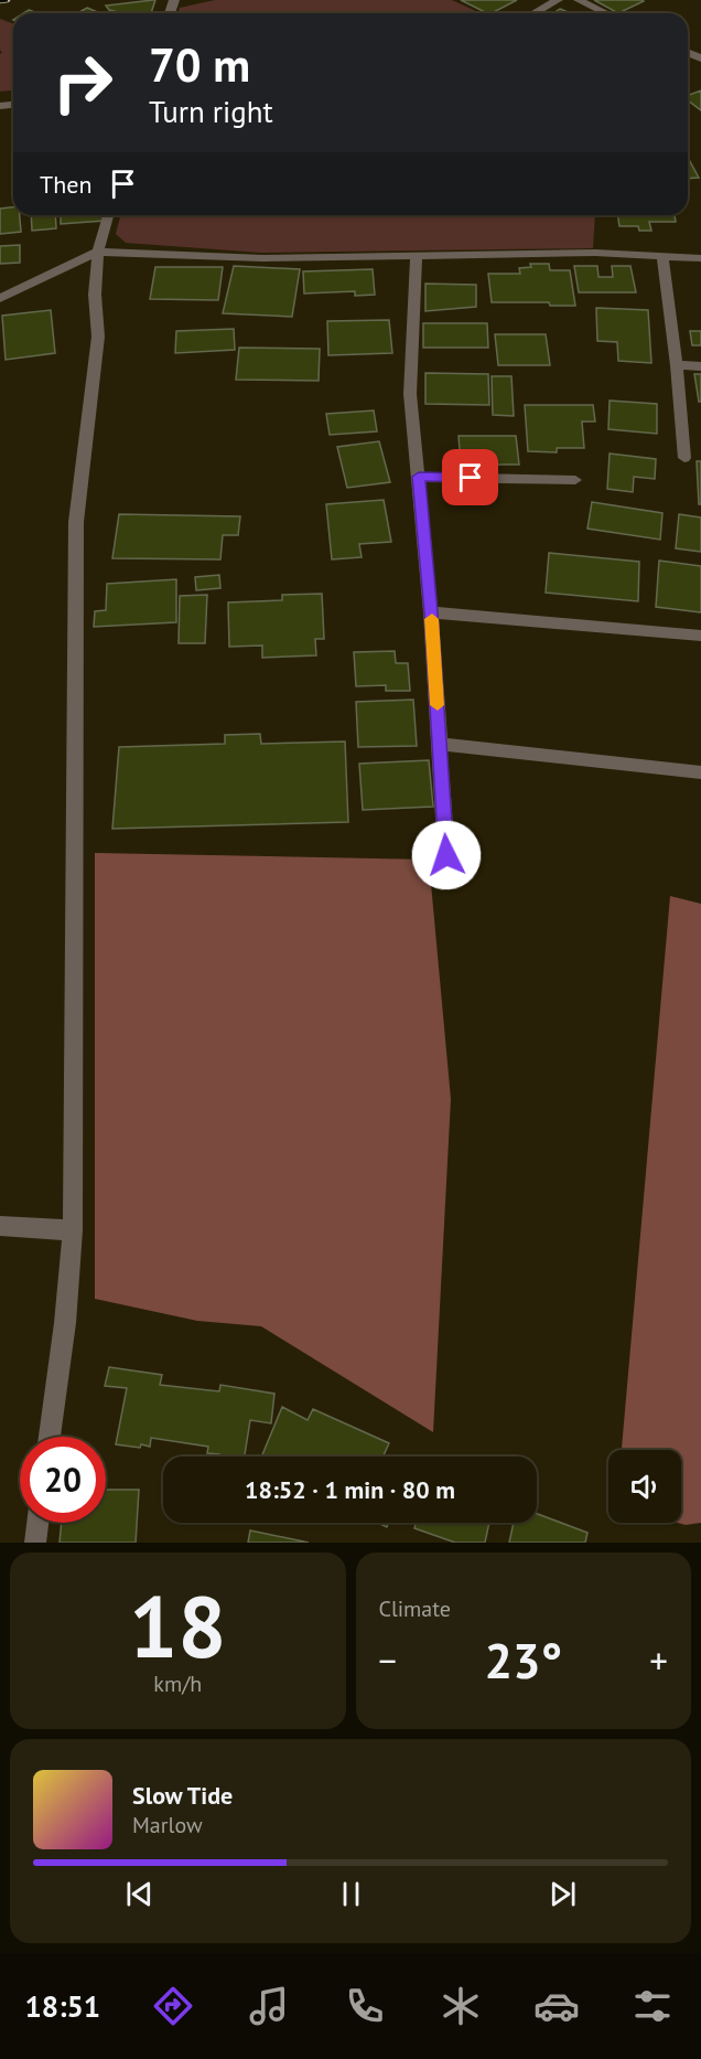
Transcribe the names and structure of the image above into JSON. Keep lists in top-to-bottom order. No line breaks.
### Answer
{"page":{"turn":["70 m","Turn right"],"then":"Then","limit":"20","trip":"18:52 · 1 min · 80 m","tile":[["18","km/h"],"Climate"],"heat":["−","23°","+"],"song":["Slow Tide","Marlow"],"tabs":"18:51"}}
